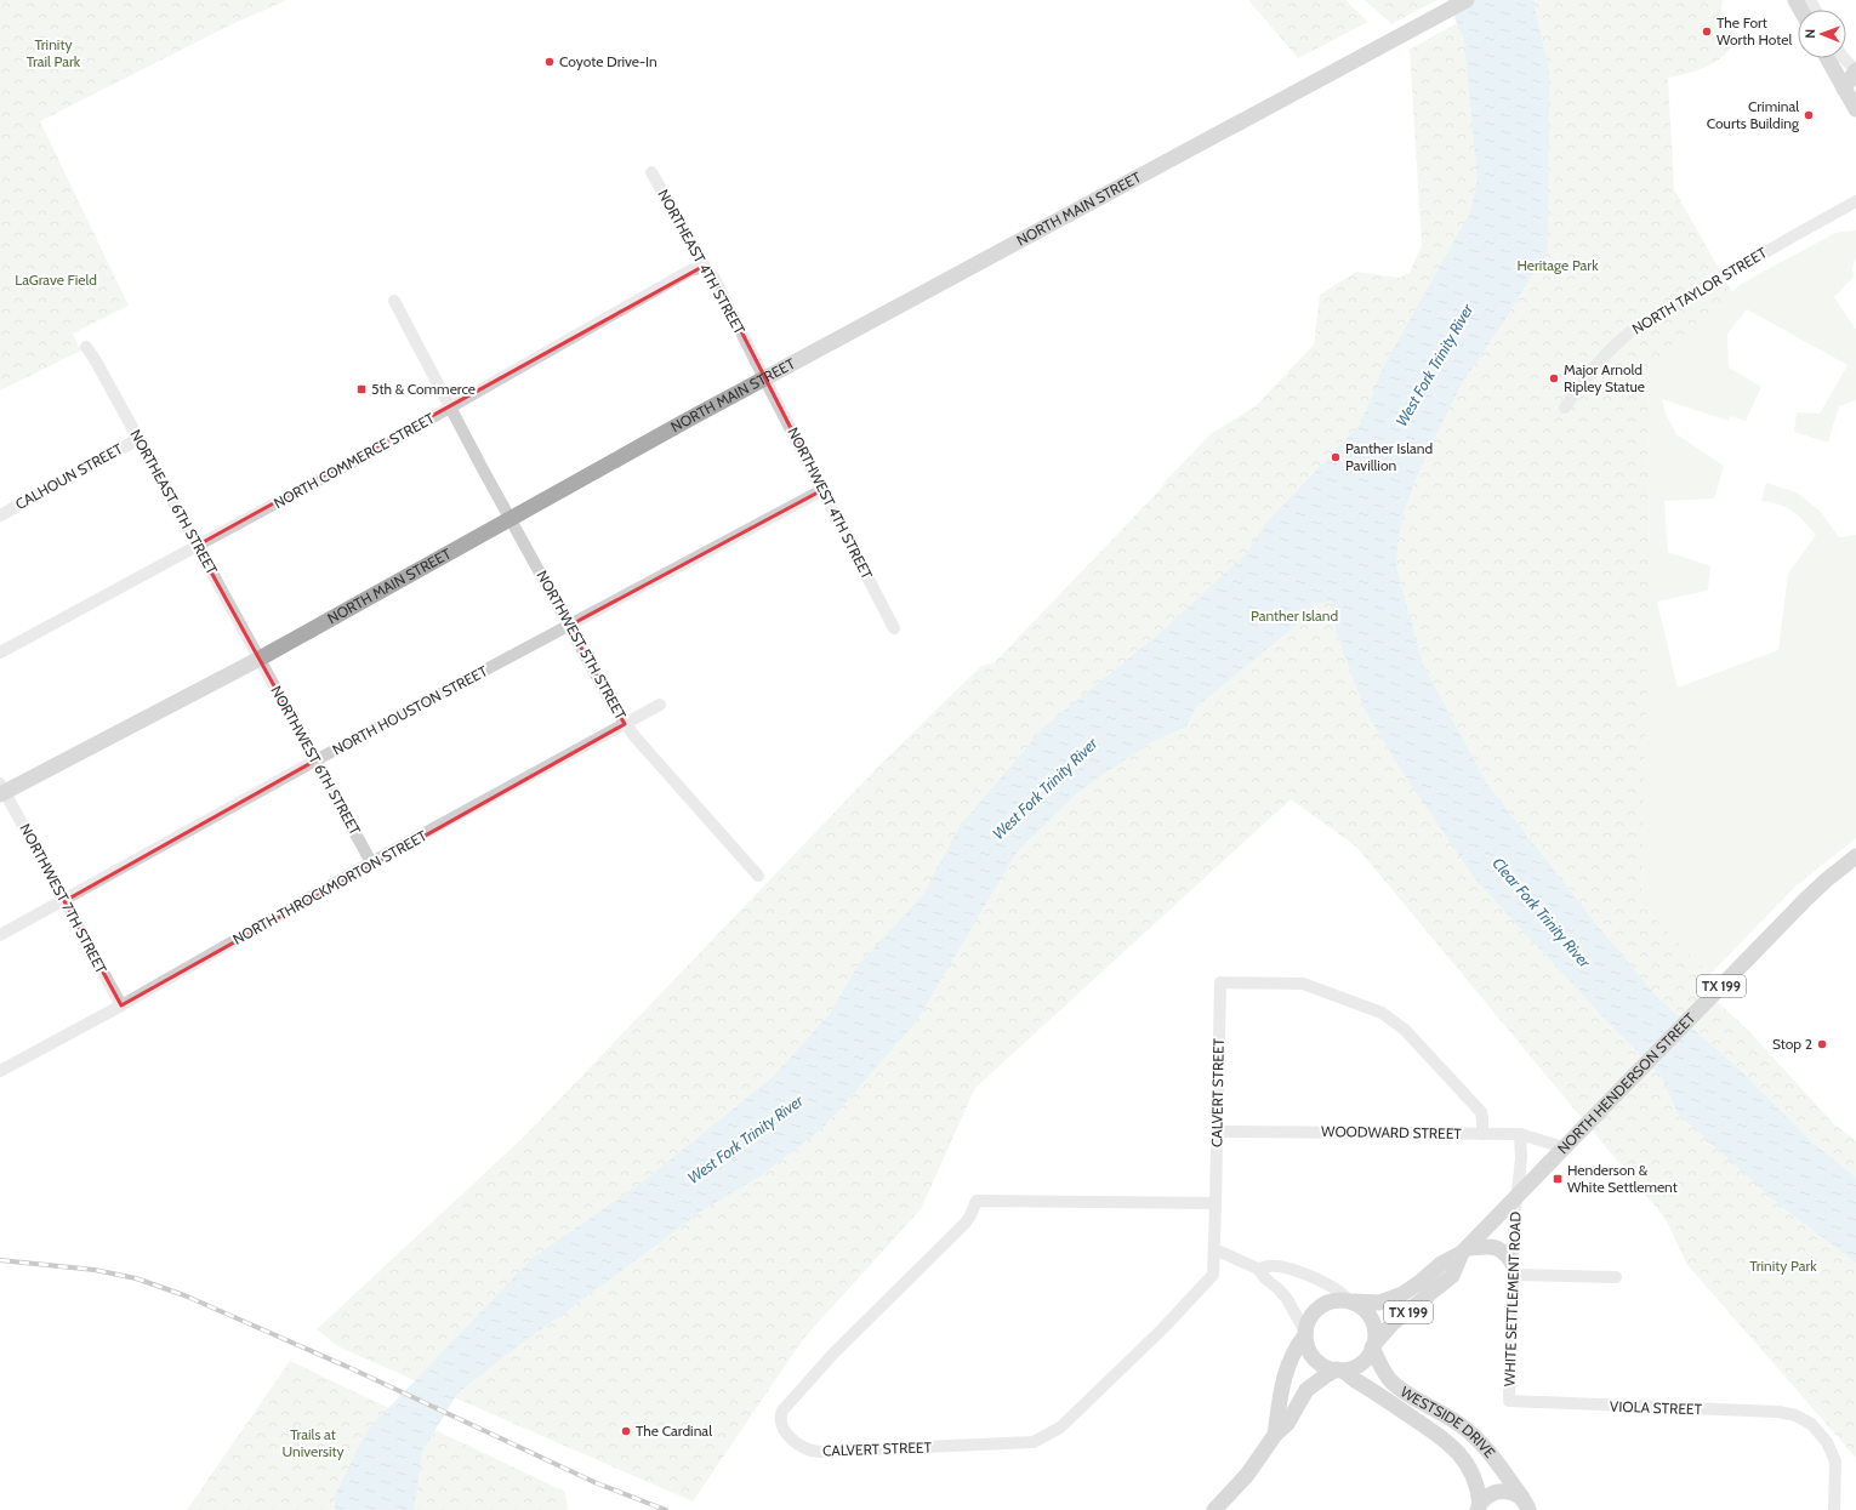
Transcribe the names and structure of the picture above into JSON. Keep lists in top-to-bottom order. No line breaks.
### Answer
{"streets":{"main road":["NORTH MAIN STREET","TX 199","NORTH HENDERSON STREET","WESTSIDE DRIVE"],"street":["NORTHEAST 4TH STREET","NORTH TAYLOR STREET","NORTH COMMERCE STREET","CALHOUN STREET","NORTHEAST 6TH STREET","NORTHWEST 4TH STREET","NORTHWEST 5TH STREET","NORTH HOUSTON STREET","NORTHWEST 6TH STREET","NORTH THROCKMORTON STREET","NORTHWEST 7TH STREET","CALVERT STREET","WOODWARD STREET","WHITE SETTLEMENT ROAD","VIOLA STREET"]},"crossings":[["NORTH MAIN STREET","NORTHEAST 4TH STREET"],["NORTH MAIN STREET","NORTHEAST 6TH STREET"],["NORTH MAIN STREET","NORTHWEST 4TH STREET"],["NORTH MAIN STREET","NORTHWEST 5TH STREET"],["NORTH MAIN STREET","NORTHWEST 6TH STREET"],["NORTH MAIN STREET","NORTHWEST 7TH STREET"],["NORTHEAST 4TH STREET","NORTH COMMERCE STREET"],["NORTHEAST 4TH STREET","NORTHWEST 4TH STREET"],["NORTH COMMERCE STREET","NORTHEAST 6TH STREET"],["NORTH COMMERCE STREET","NORTHWEST 5TH STREET"],["CALHOUN STREET","NORTHEAST 6TH STREET"],["NORTHEAST 6TH STREET","NORTHWEST 6TH STREET"],["NORTHWEST 4TH STREET","NORTH HOUSTON STREET"],["NORTHWEST 5TH STREET","NORTH HOUSTON STREET"],["NORTHWEST 5TH STREET","NORTH THROCKMORTON STREET"],["NORTH HOUSTON STREET","NORTHWEST 6TH STREET"],["NORTH HOUSTON STREET","NORTHWEST 7TH STREET"],["NORTHWEST 6TH STREET","NORTH THROCKMORTON STREET"],["NORTH THROCKMORTON STREET","NORTHWEST 7TH STREET"],["NORTH HENDERSON STREET","WOODWARD STREET"],["NORTH HENDERSON STREET","WHITE SETTLEMENT ROAD"],["NORTH HENDERSON STREET","WESTSIDE DRIVE"],["CALVERT STREET","WOODWARD STREET"],["WOODWARD STREET","WHITE SETTLEMENT ROAD"],["WHITE SETTLEMENT ROAD","VIOLA STREET"]],"water":["West Fork Trinity River","Clear Fork Trinity River"],"parks":["Trinity Trail Park","Heritage Park","LaGrave Field","Panther Island","Trinity Park","Trails at University"],"places":{"other":["The Fort Worth Hotel","Coyote Drive-In","Criminal Courts Building","Major Arnold Ripley Statue","Panther Island Pavillion","Stop 2","The Cardinal"],"transit":["5th & Commerce","Henderson & White Settlement"]},"north":"left"}
